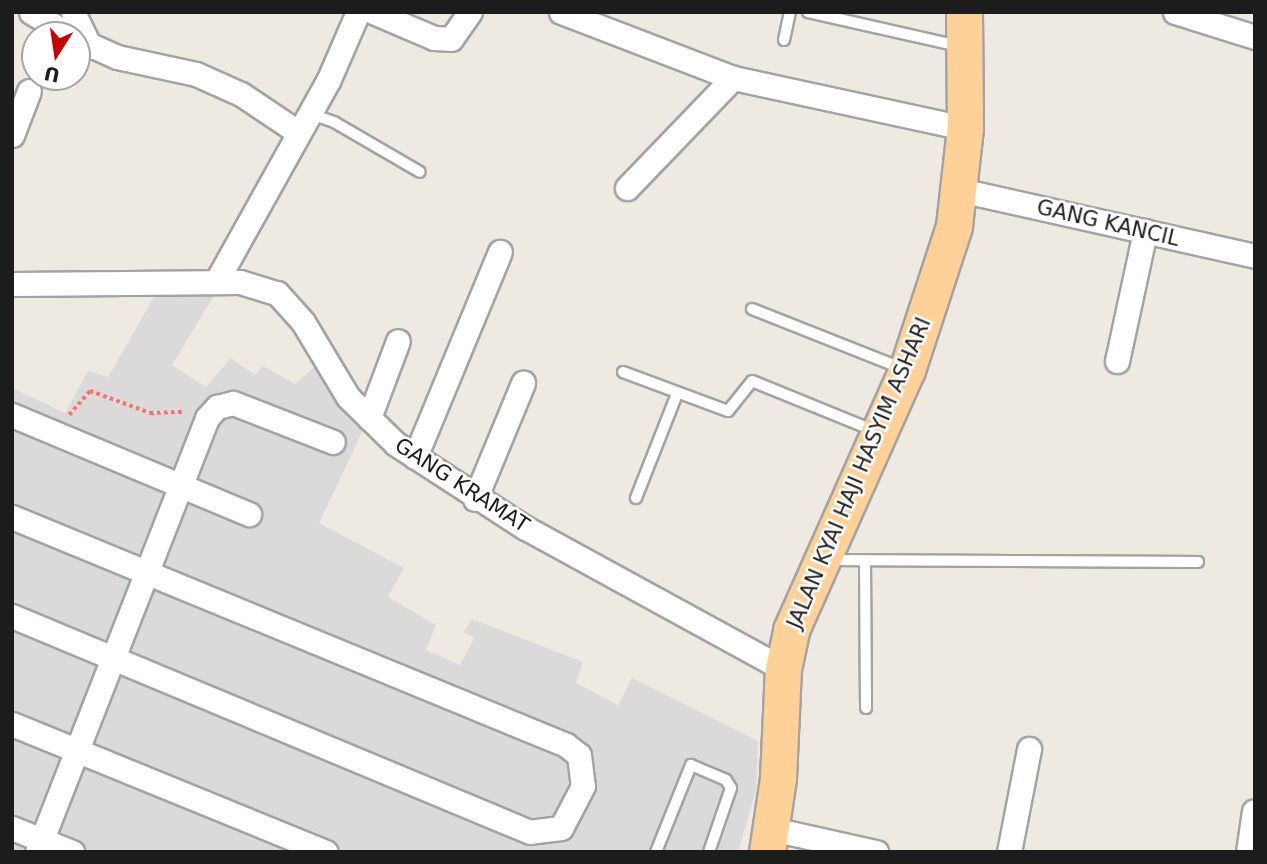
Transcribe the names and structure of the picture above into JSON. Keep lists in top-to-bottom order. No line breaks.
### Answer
{"streets":{"main road":["JALAN KYAI HAJI HASYIM ASHARI"],"street":["GANG KANCIL","GANG KRAMAT"]},"crossings":[["GANG KANCIL","JALAN KYAI HAJI HASYIM ASHARI"],["JALAN KYAI HAJI HASYIM ASHARI","GANG KRAMAT"]],"north":"bottom"}
